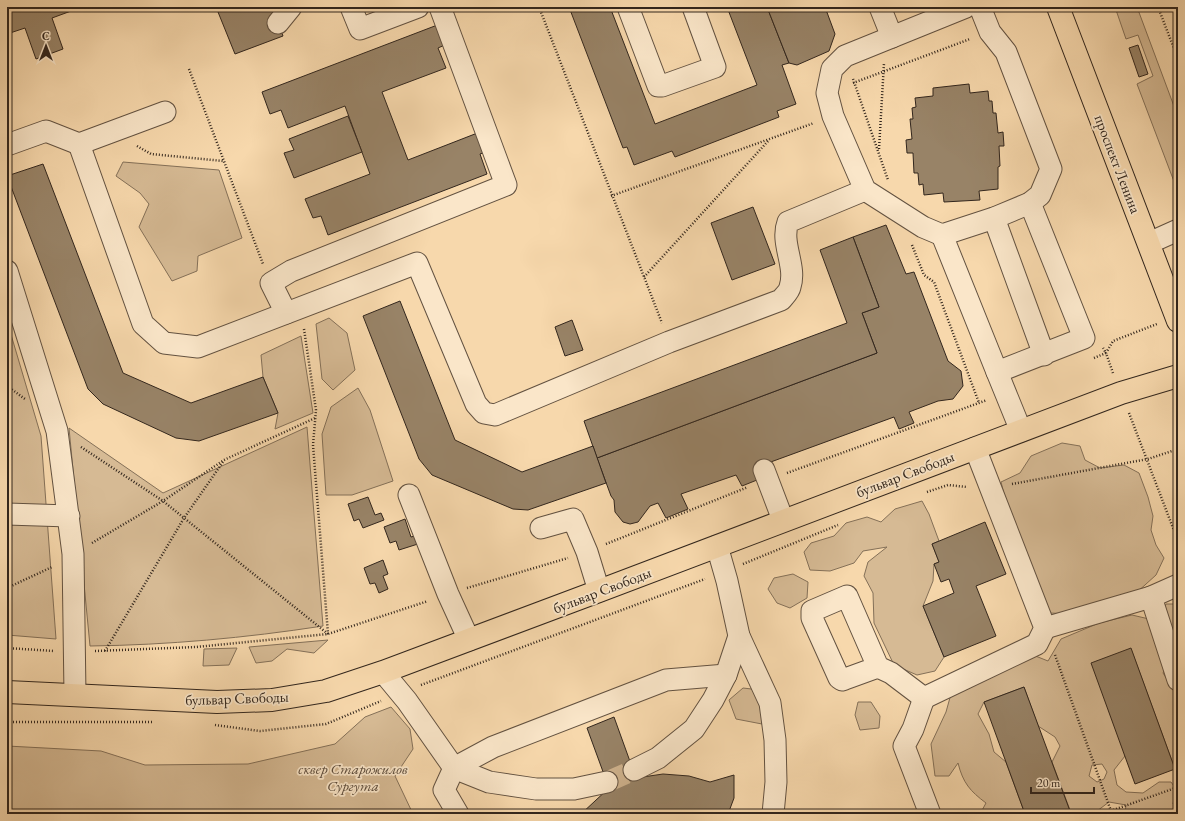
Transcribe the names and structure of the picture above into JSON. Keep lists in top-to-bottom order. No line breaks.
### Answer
{"streets":{"main road":["проспект Ленина","бульвар Свободы"]},"parks":["сквер Старожилов Сургута"],"scale_bar":"20 m","north":"top"}
